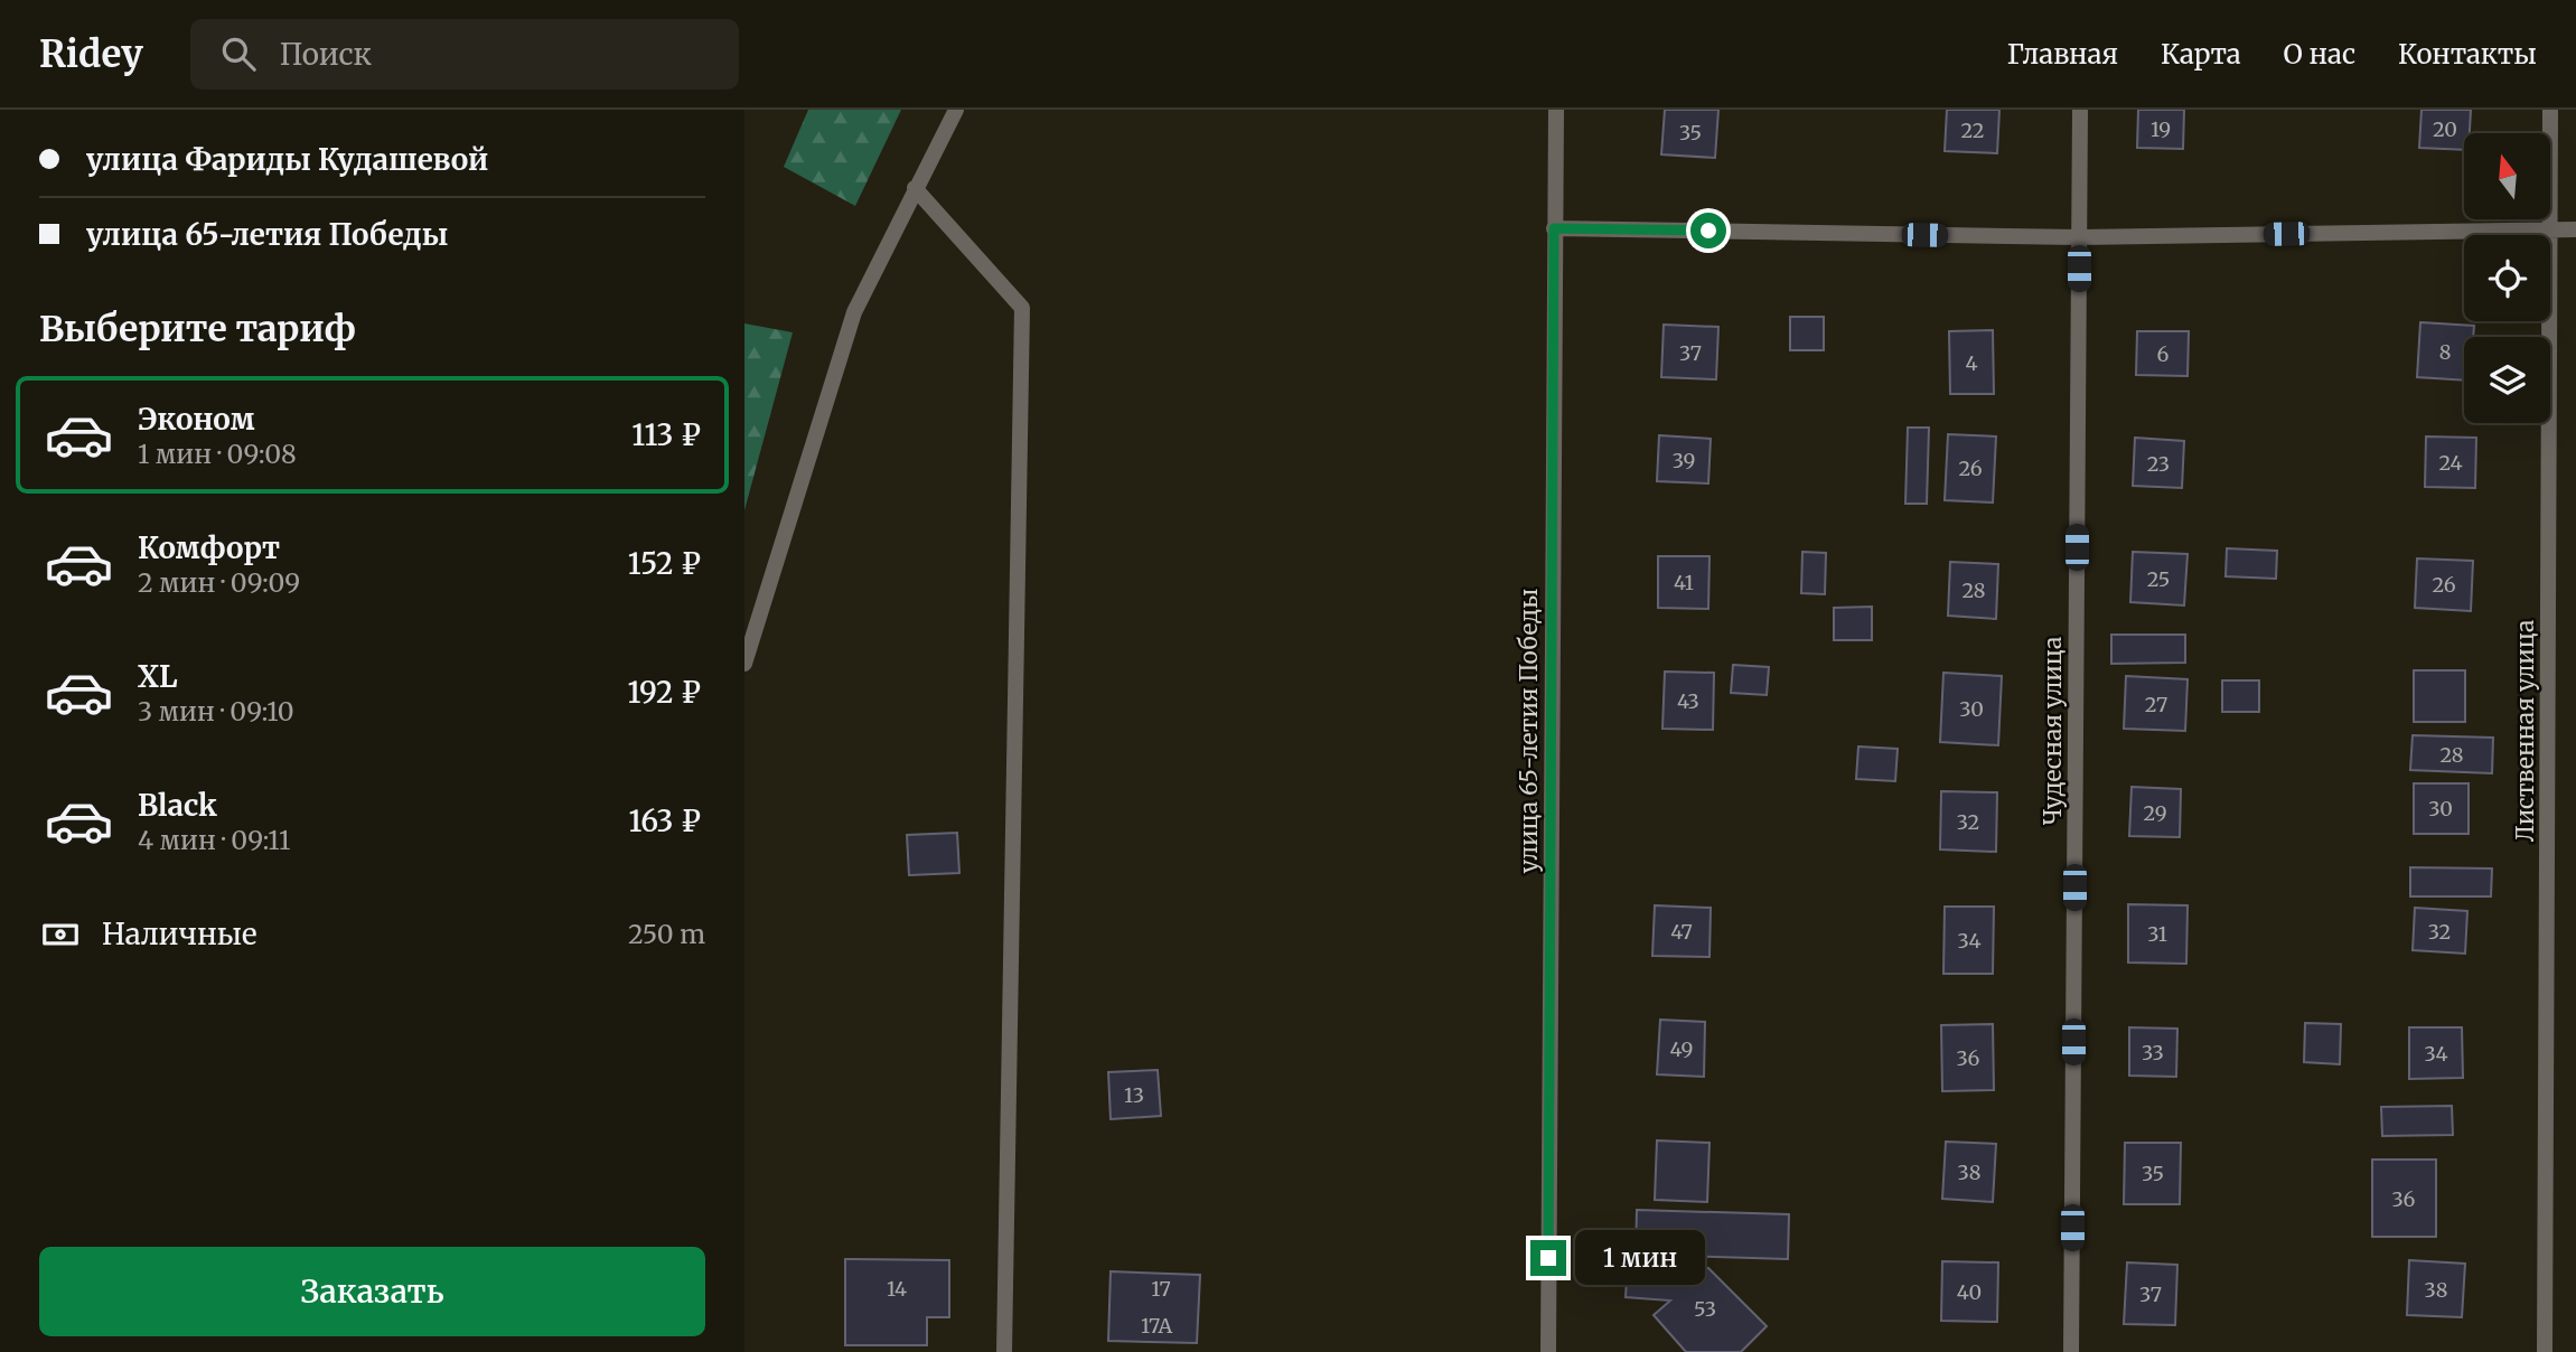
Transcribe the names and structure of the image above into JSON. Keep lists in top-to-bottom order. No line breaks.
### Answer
{"streets":{"street":["улица 65-летия Победы","Чудесная улица","Лиственная улица"]},"house_numbers":["19","20","22","35","8","37","6","4","39","24","23","26","25","41","26","28","43","27","30","28","30","29","32","47","32","31","34","49","33","34","36","13","38","35","36","14","17","38","40","37","53","17А"],"north":"top","page":{"header":"Ridey","search":"Поиск","nav":["Главная","Карта","О нас","Контакты"],"banner":["улица Фариды Кудашевой","улица 65-летия Победы"],"heading":"Выберите тариф","list":[{"name":"Эконом","note":"1 мин · 09:08","value":"113 ₽"},{"name":"Комфорт","note":"2 мин · 09:09","value":"152 ₽"},{"name":"XL","note":"3 мин · 09:10","value":"192 ₽"},{"name":"Black","note":"4 мин · 09:11","value":"163 ₽"}],"pay":["Наличные","250 m"],"bubble":"1 мин","buttons":"Заказать"}}
